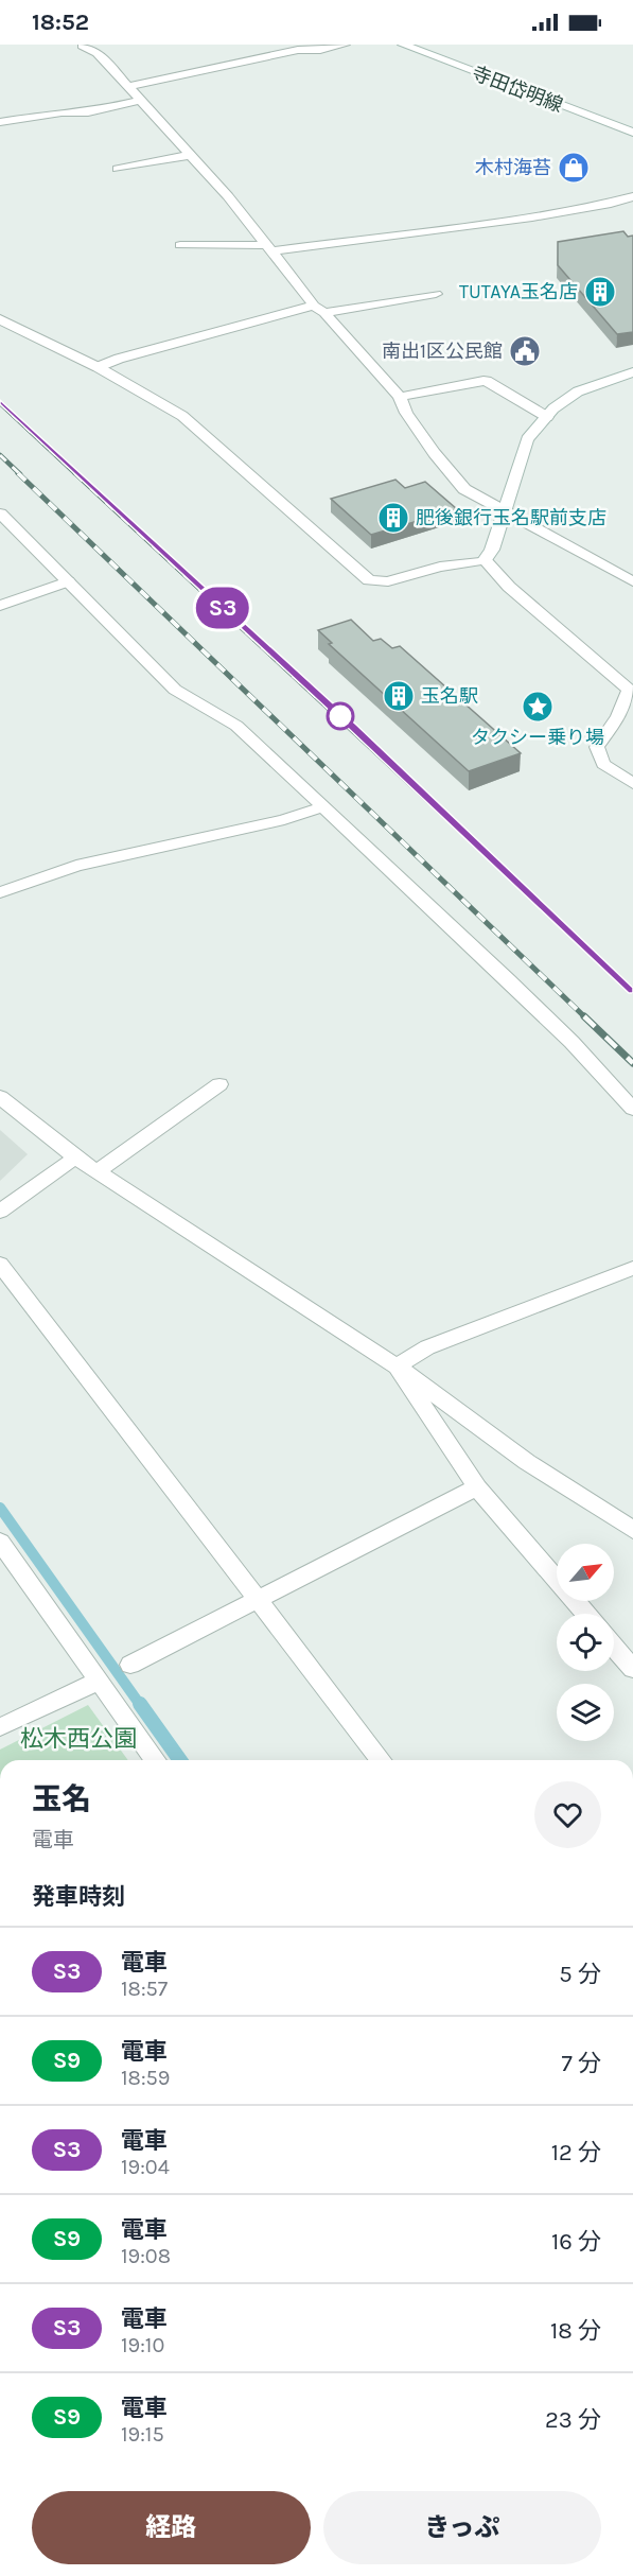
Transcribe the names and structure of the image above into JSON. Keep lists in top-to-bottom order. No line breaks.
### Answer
{"streets":{"street":["寺田岱明線"]},"parks":["松木西公園"],"places":{"shop":["木村海苔"],"building":["TUTAYA玉名店","肥後銀行玉名駅前支店","玉名駅"],"public building":["南出1区公民館"],"place":["タクシー乗り場"]},"north":"top right","page":{"status":"18:52","on_map":"S3","heading":[["玉名","電車"],"発車時刻"],"list":[{"mark":"S3","name":"電車","note":"18:57","value":"5 分"},{"mark":"S9","name":"電車","note":"18:59","value":"7 分"},{"mark":"S3","name":"電車","note":"19:04","value":"12 分"},{"mark":"S9","name":"電車","note":"19:08","value":"16 分"},{"mark":"S3","name":"電車","note":"19:10","value":"18 分"},{"mark":"S9","name":"電車","note":"19:15","value":"23 分"}],"buttons":["経路","きっぷ"]}}
